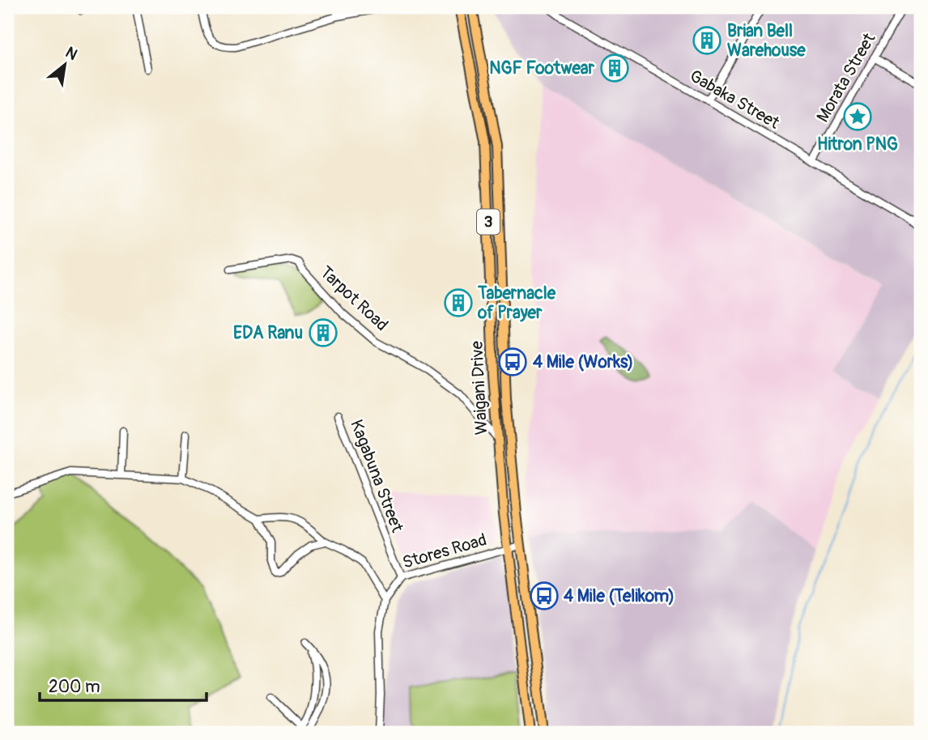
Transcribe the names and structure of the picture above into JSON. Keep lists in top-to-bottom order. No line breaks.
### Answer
{"streets":{"highway":["3","Waigani Drive"],"street":["Morata Street","Gabaka Street","Tarpot Road","Kagabuna Street","Stores Road"]},"crossings":[["Morata Street","Gabaka Street"],["Tarpot Road","Waigani Drive"],["Waigani Drive","Stores Road"],["Kagabuna Street","Stores Road"]],"places":{"building":["Brian Bell Warehouse","NGF Footwear","Tabernacle of Prayer","EDA Ranu"],"place":["Hitron PNG"],"bus stop":["4 Mile (Works)","4 Mile (Telikom)"]},"scale_bar":"200 m","north":"top right"}
